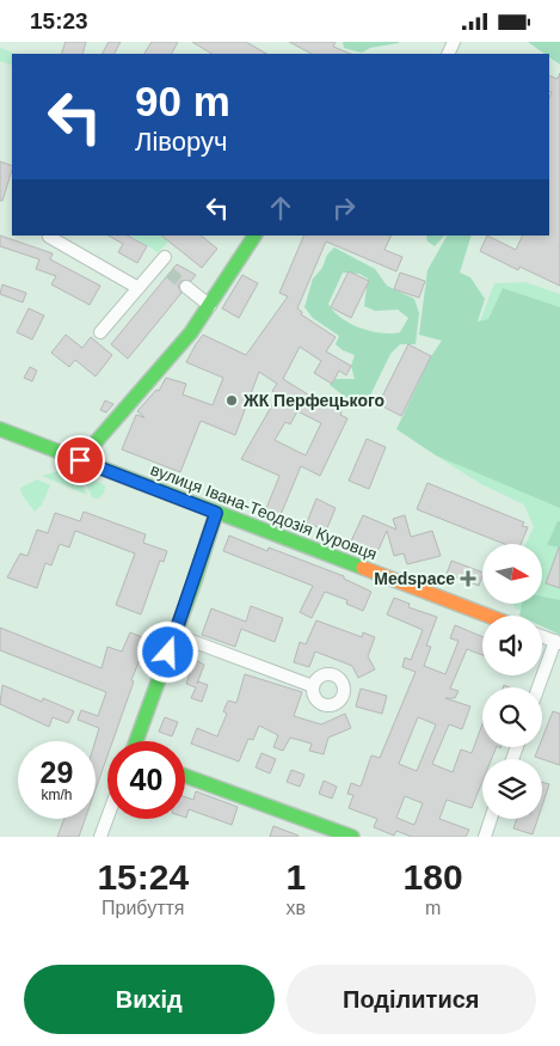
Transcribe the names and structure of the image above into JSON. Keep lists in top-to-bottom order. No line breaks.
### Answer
{"streets":{"street":["вулиця Івана-Теодозія Куровця"]},"places":{"other":["ЖК Перфецького"],"health":["Medspace"]},"north":"right","page":{"status":"15:23","turn":["90 m","Ліворуч"],"speed":"29 km/h","limit":"40","eta":["15:24","Прибуття","1","хв","180","m"],"buttons":["Вихід","Поділитися"]}}
